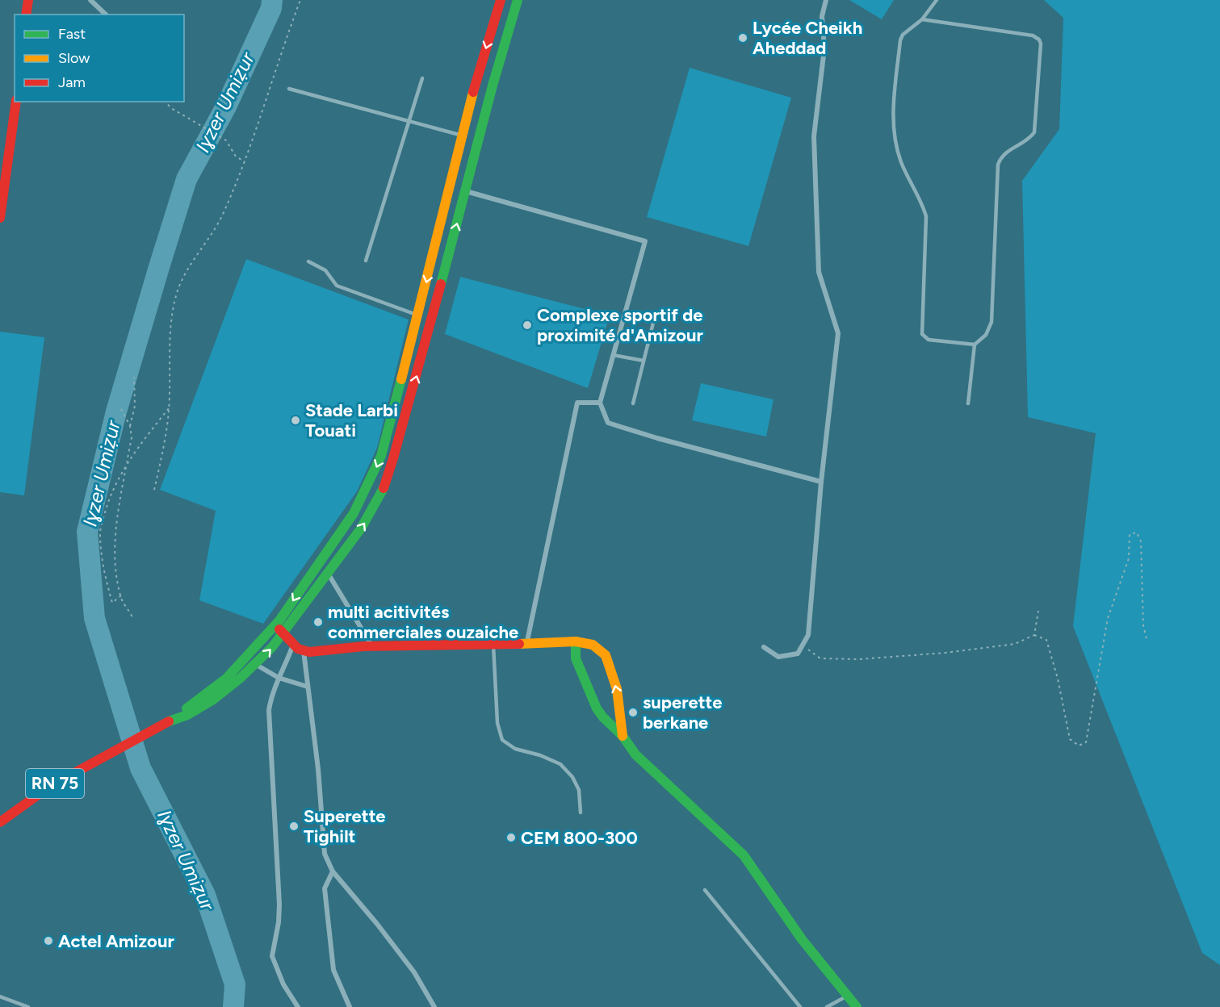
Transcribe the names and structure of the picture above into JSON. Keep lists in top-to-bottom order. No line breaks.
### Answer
{"streets":{"main road":["RN 75"]},"water":["Iɣzer Umiẓur"],"places":["Lycée Cheikh Aheddad","Complexe sportif de proximité d'Amizour","Stade Larbi Touati","multi acitivités commerciales ouzaiche","superette berkane","Superette Tighilt","CEM 800-300","Actel Amizour"],"legend":["Fast","Slow","Jam"]}
